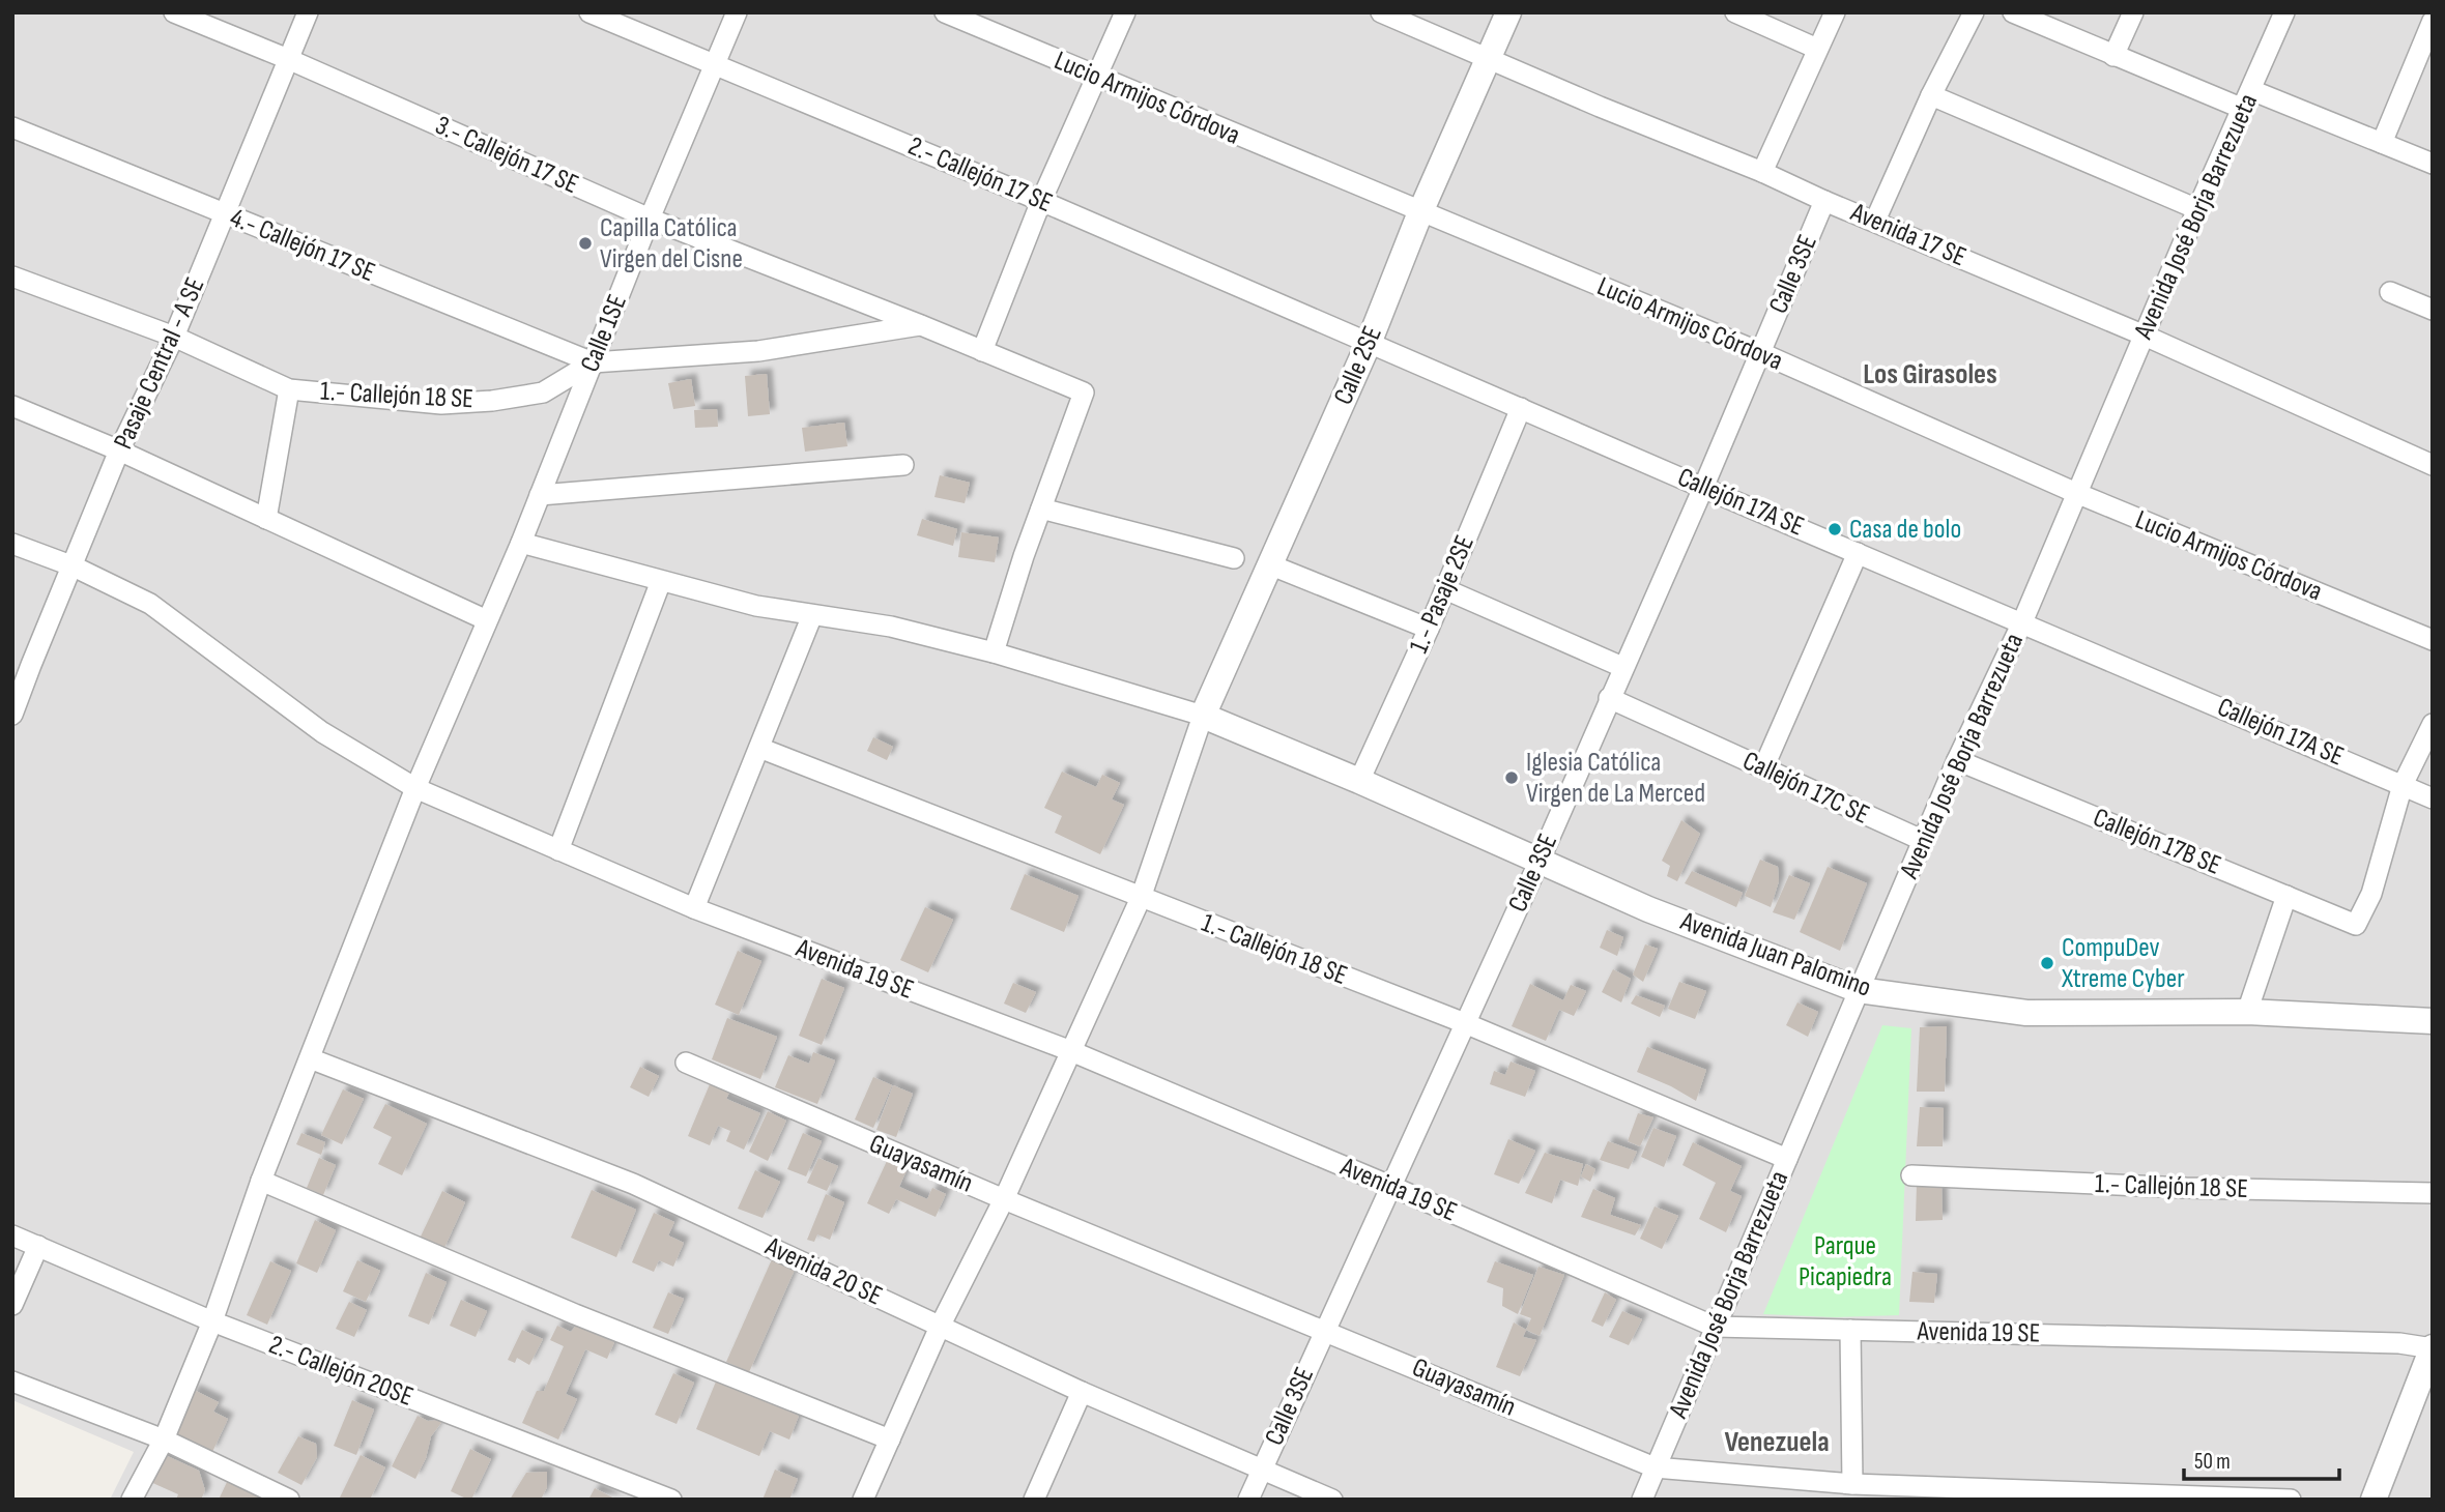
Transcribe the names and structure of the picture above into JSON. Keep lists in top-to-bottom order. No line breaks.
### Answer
{"streets":{"street":["Lucio Armijos Córdova","3.- Callejón 17 SE","2.- Callejón 17 SE","Avenida José Borja Barrezueta","Avenida 17 SE","4.- Callejón 17 SE","Calle 3SE","Calle 1SE","Pasaje Central - A SE","Calle 2SE","1.- Callejón 18 SE","Callejón 17A SE","1.- Pasaje 2SE","Callejón 17C SE","Callejón 17B SE","Avenida Juan Palomino","Avenida 19 SE","Guayasamín","Avenida 20 SE","2.- Callejón 20SE"]},"crossings":[["Lucio Armijos Córdova","Avenida José Borja Barrezueta"],["Lucio Armijos Córdova","Calle 3SE"],["Lucio Armijos Córdova","Calle 2SE"],["3.- Callejón 17 SE","Calle 1SE"],["3.- Callejón 17 SE","Pasaje Central - A SE"],["3.- Callejón 17 SE","1.- Callejón 18 SE"],["2.- Callejón 17 SE","Calle 1SE"],["2.- Callejón 17 SE","Calle 2SE"],["2.- Callejón 17 SE","Callejón 17A SE"],["Avenida José Borja Barrezueta","Avenida 17 SE"],["Avenida José Borja Barrezueta","1.- Callejón 18 SE"],["Avenida José Borja Barrezueta","Callejón 17A SE"],["Avenida José Borja Barrezueta","Callejón 17C SE"],["Avenida José Borja Barrezueta","Callejón 17B SE"],["Avenida José Borja Barrezueta","Avenida Juan Palomino"],["Avenida José Borja Barrezueta","Avenida 19 SE"],["Avenida José Borja Barrezueta","Guayasamín"],["Avenida 17 SE","Calle 3SE"],["Avenida 17 SE","Calle 2SE"],["4.- Callejón 17 SE","Calle 1SE"],["4.- Callejón 17 SE","Pasaje Central - A SE"],["4.- Callejón 17 SE","1.- Callejón 18 SE"],["Calle 3SE","1.- Callejón 18 SE"],["Calle 3SE","Callejón 17A SE"],["Calle 3SE","Callejón 17C SE"],["Calle 3SE","Avenida Juan Palomino"],["Calle 3SE","Avenida 19 SE"],["Calle 3SE","Guayasamín"],["Calle 3SE","Avenida 20 SE"],["Calle 1SE","1.- Callejón 18 SE"],["Calle 1SE","Avenida 19 SE"],["Calle 1SE","Avenida 20 SE"],["Calle 1SE","2.- Callejón 20SE"],["Pasaje Central - A SE","1.- Callejón 18 SE"],["Pasaje Central - A SE","Avenida 19 SE"],["Calle 2SE","Callejón 17A SE"],["Calle 2SE","Avenida Juan Palomino"],["Callejón 17A SE","1.- Pasaje 2SE"],["Callejón 17A SE","Callejón 17B SE"],["1.- Pasaje 2SE","Avenida Juan Palomino"]],"districts":["Los Girasoles","Venezuela"],"parks":["Parque Picapiedra"],"places":["Capilla Católica Virgen del Cisne","Casa de bolo","Iglesia Católica Virgen de La Merced","CompuDev Xtreme Cyber"],"scale_bar":"50 m"}
